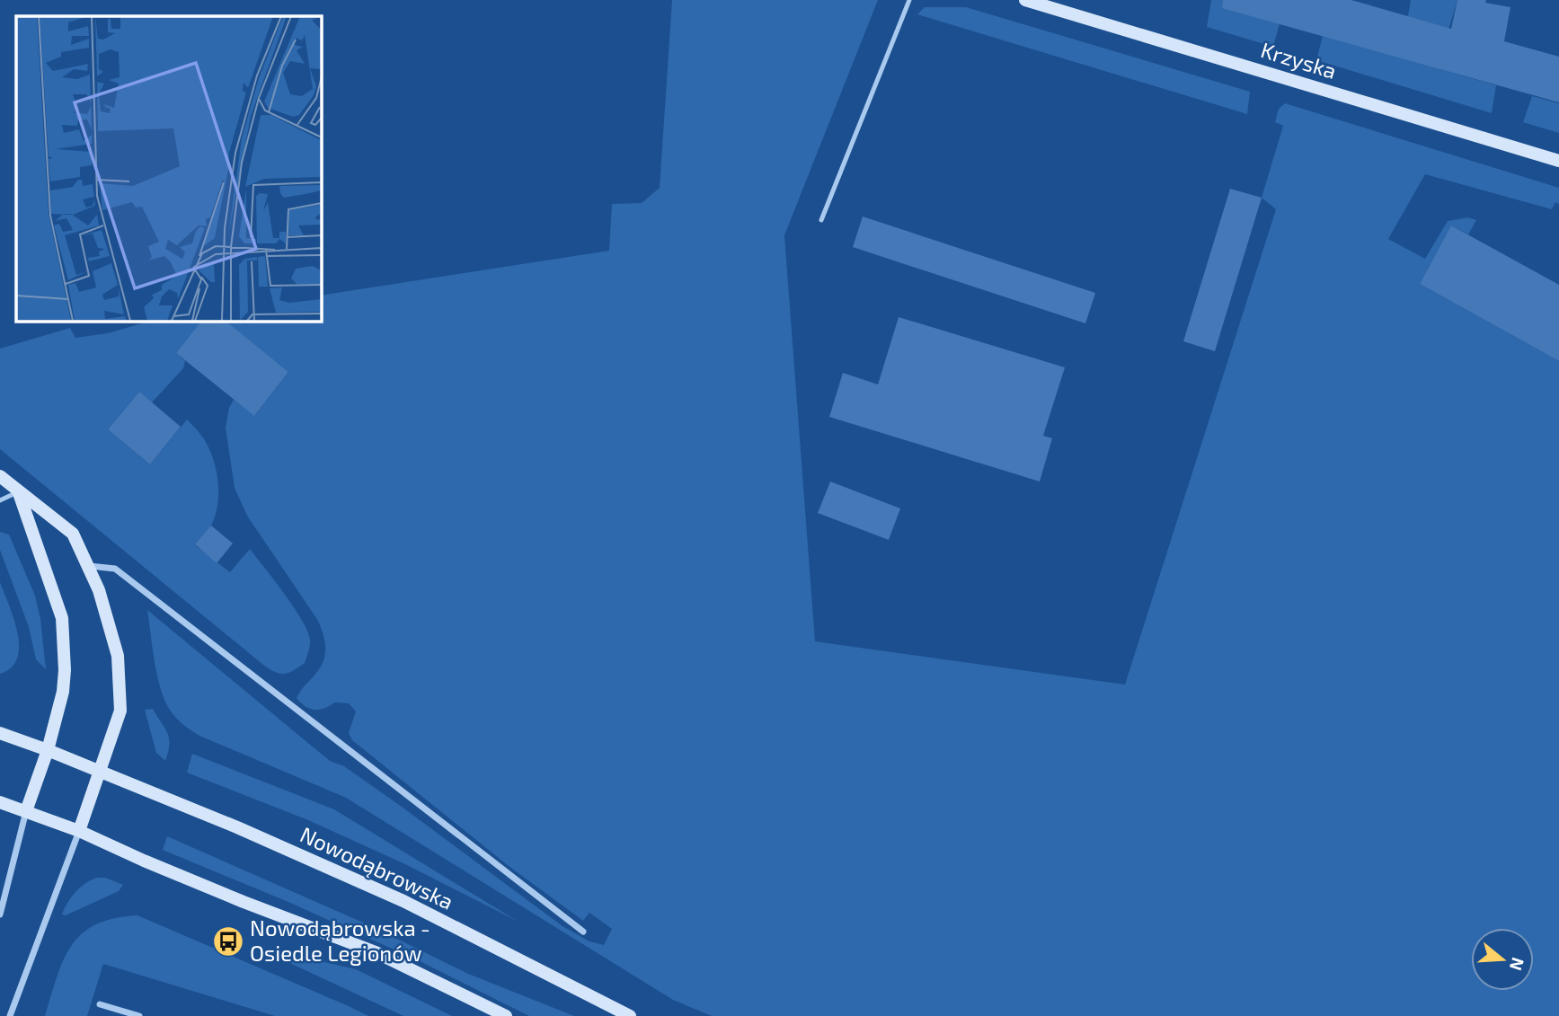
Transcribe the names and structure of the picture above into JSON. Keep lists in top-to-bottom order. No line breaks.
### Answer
{"streets":{"street":["Krzyska","Nowodąbrowska"]},"places":{"bus stop":["Nowodąbrowska - Osiedle Legionów"]},"north":"right"}
